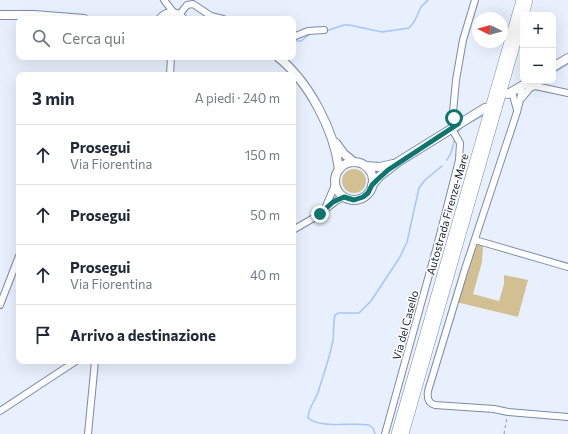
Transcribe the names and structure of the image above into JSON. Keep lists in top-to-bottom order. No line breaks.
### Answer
{"streets":{"highway":["Autostrada Firenze-Mare"],"street":["Via del Casello"]},"north":"left","page":{"map_buttons":["+","−"],"search":"Cerca qui","heading":["3 min","A piedi · 240 m"],"list":[["Prosegui","Via Fiorentina","150 m"],["Prosegui","50 m"],["Prosegui","Via Fiorentina","40 m"],"Arrivo a destinazione"]}}
